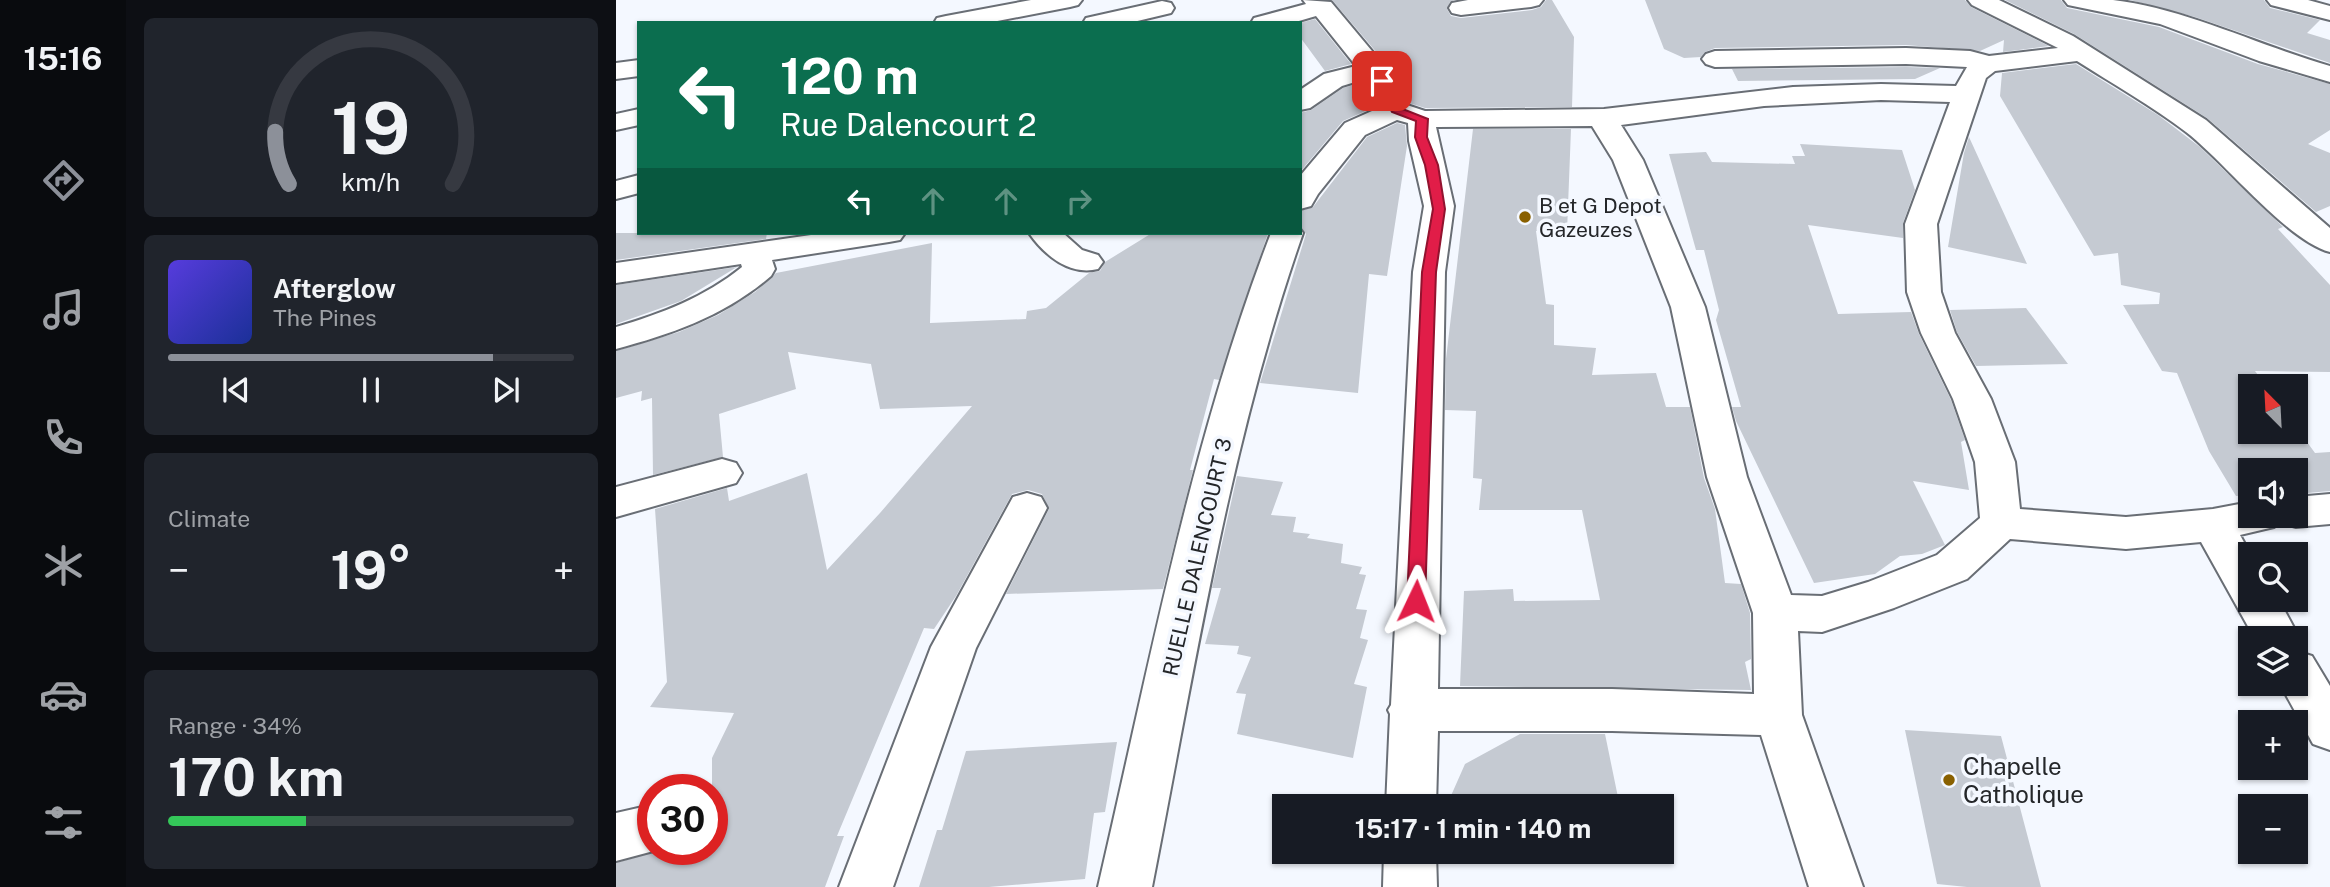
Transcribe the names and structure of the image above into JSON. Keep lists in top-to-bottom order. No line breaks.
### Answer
{"streets":{"street":["RUELLE DALENCOURT 3"]},"places":["B et G Depot Gazeuzes","Chapelle Catholique"],"north":"top left","page":{"tabs":"15:16","turn":["120 m","Rue Dalencourt 2"],"song":["Afterglow","The Pines"],"map_buttons":["+","−"],"tile":["Climate",["Range · 34%","170 km"]],"heat":["−","19°","+"],"limit":"30","trip":"15:17 · 1 min · 140 m","gauge":["19","km/h"]}}
